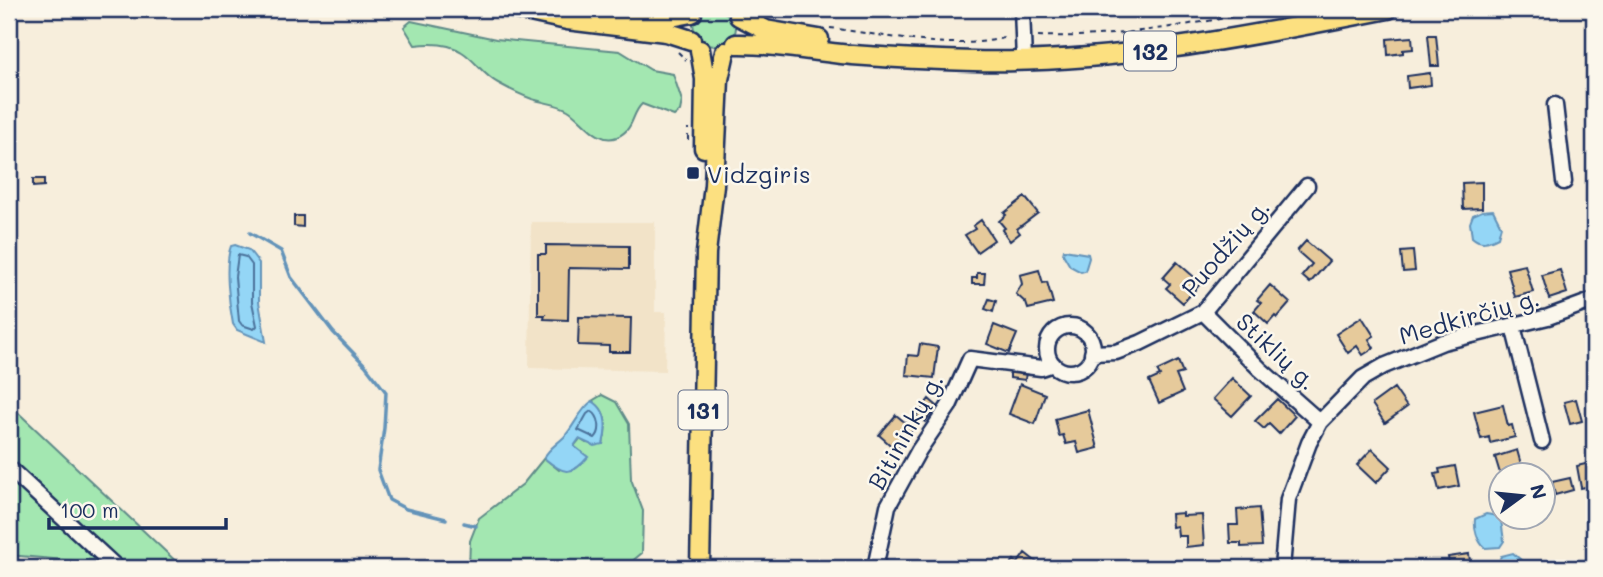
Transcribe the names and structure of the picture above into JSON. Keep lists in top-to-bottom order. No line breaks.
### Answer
{"streets":{"main road":["132","131"],"street":["Puodžių g.","Medkirčių g.","Stiklių g.","Bitininkų g."]},"crossings":[["Puodžių g.","Stiklių g."],["Puodžių g.","Bitininkų g."],["Medkirčių g.","Stiklių g."]],"places":{"transit":["Vidzgiris"]},"scale_bar":"100 m","north":"right"}
